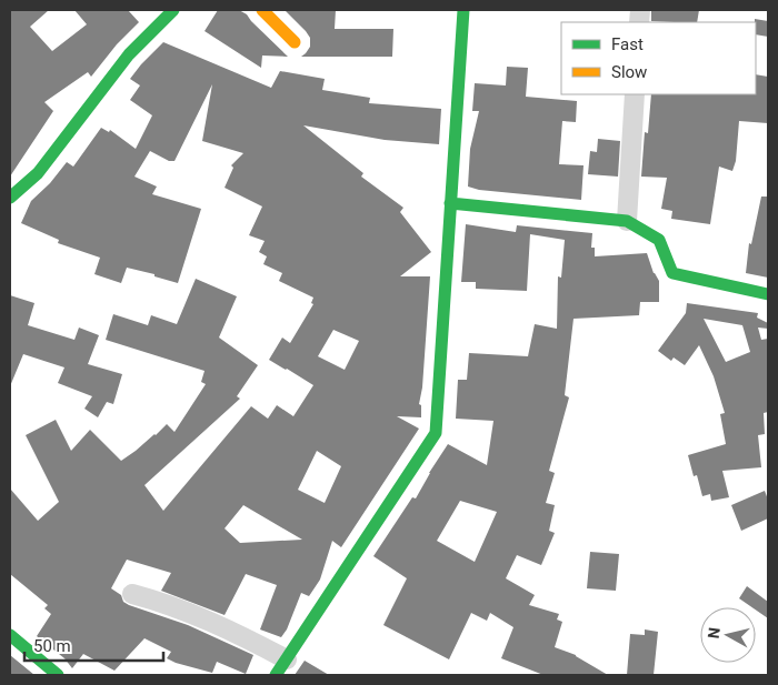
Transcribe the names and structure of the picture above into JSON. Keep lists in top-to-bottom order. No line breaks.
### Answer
{"legend":["Fast","Slow"],"scale_bar":"50 m","north":"left"}
